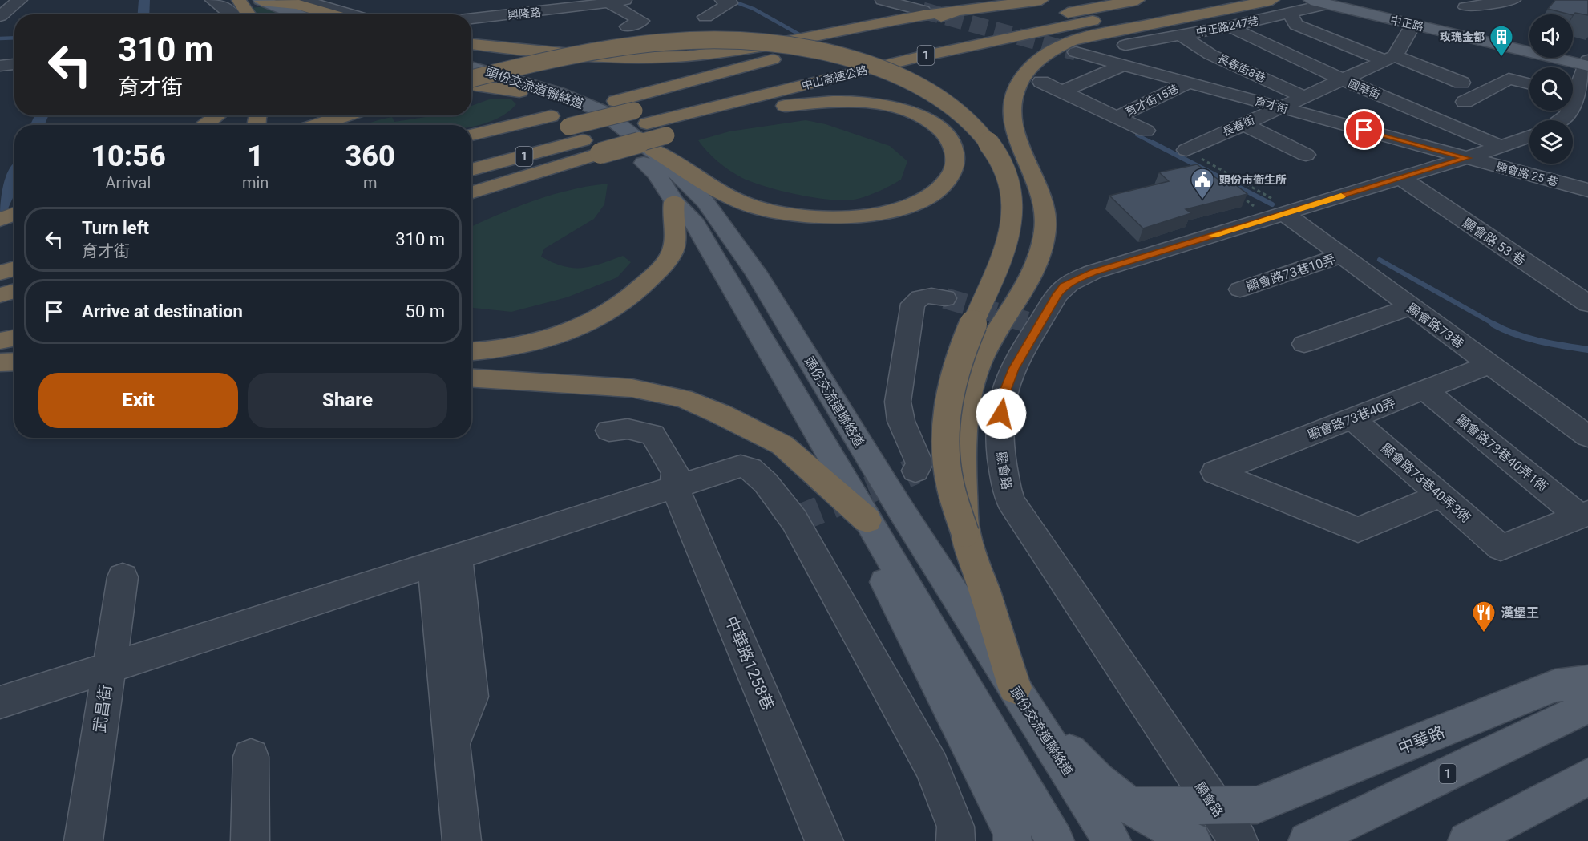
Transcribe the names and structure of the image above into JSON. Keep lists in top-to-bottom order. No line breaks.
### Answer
{"streets":{"highway":["1","中山高速公路"],"main road":["中正路","頭份交流道聯絡道","中華路"],"street":["興隆路","中正路247巷","長春街8巷","國華街","育才街15巷","育才街","長春街","顯會路 25 巷","顯會路 53 巷","顯會路73巷10弄","顯會路73巷","顯會路73巷40弄","顯會路73巷40弄1衖","顯會路","顯會路73巷40弄3衖","中華路1258巷","武昌街"]},"crossings":[["中正路","中正路247巷"],["中正路247巷","長春街8巷"],["中正路247巷","國華街"],["長春街8巷","長春街"],["國華街","長春街"],["國華街","顯會路"],["育才街15巷","育才街"],["育才街","長春街"],["育才街","顯會路 25 巷"],["育才街","顯會路"],["顯會路 25 巷","顯會路"],["顯會路 53 巷","顯會路"],["顯會路73巷10弄","顯會路73巷"],["顯會路73巷","顯會路73巷40弄"],["顯會路73巷","顯會路"],["顯會路73巷40弄","顯會路73巷40弄1衖"],["顯會路73巷40弄","顯會路73巷40弄3衖"],["顯會路73巷40弄1衖","顯會路73巷40弄3衖"],["顯會路","中華路"]],"places":{"building":["玫瑰金都"],"public building":["頭份市衛生所"],"restaurant":["漢堡王"]},"page":{"turn":["310 m","育才街"],"eta":["10:56","Arrival","1","min","360","m"],"list":[{"name":"Turn left","note":"育才街","value":"310 m"},{"name":"Arrive at destination","value":"50 m"}],"buttons":["Exit","Share"]}}
